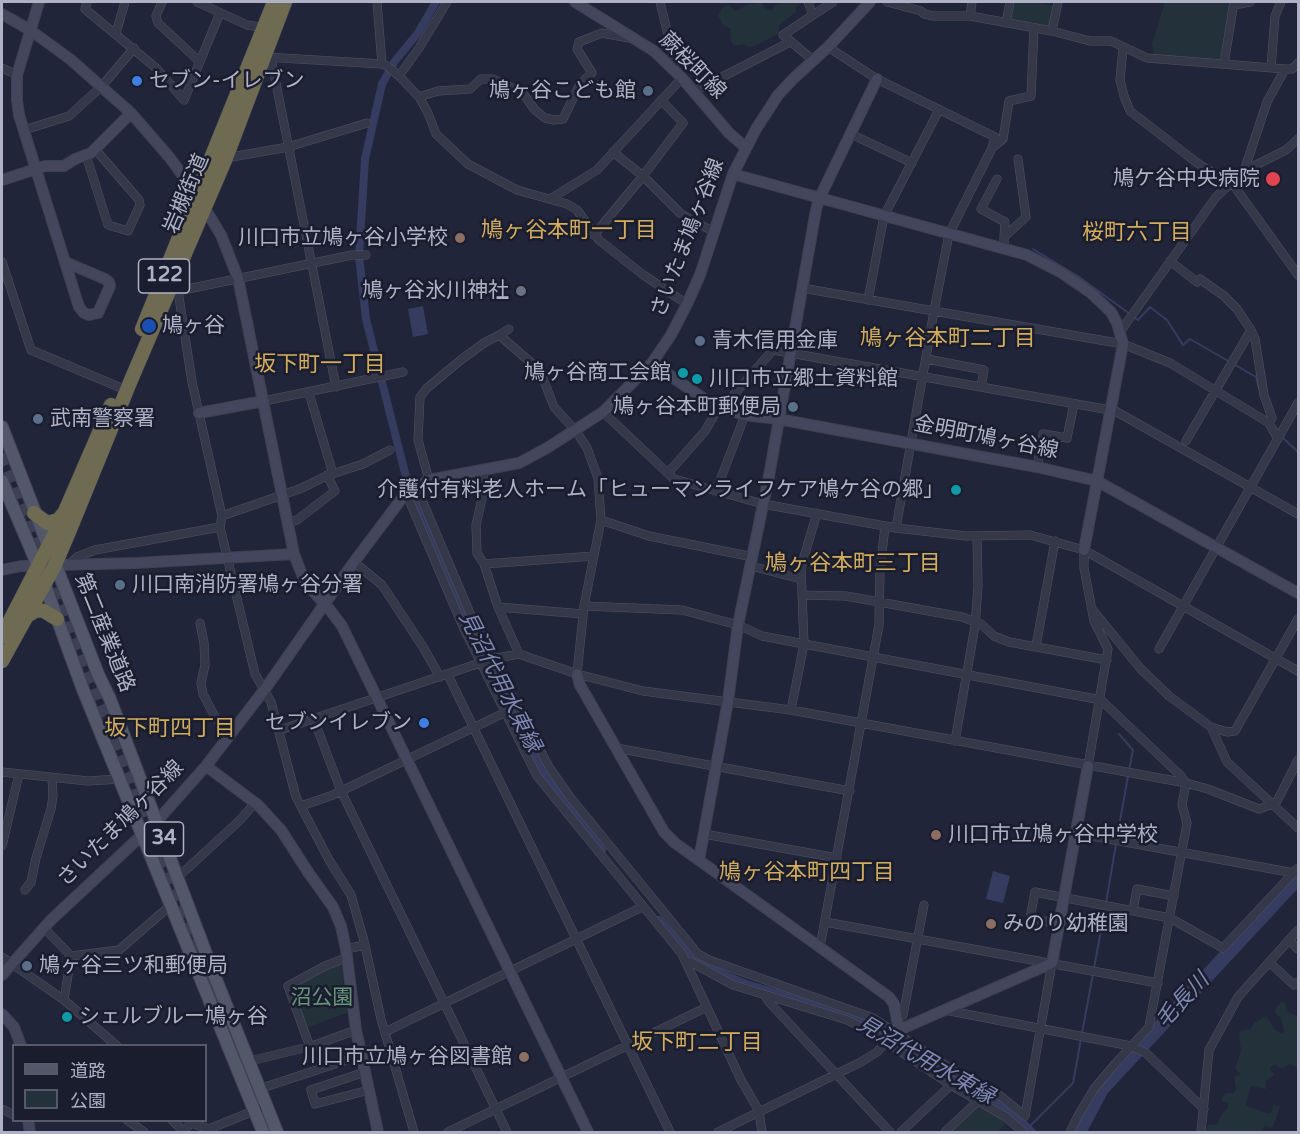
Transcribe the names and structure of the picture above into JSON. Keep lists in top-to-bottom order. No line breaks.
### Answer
{"streets":{"highway":["岩槻街道","122"],"main road":["第二産業道路","34"],"street":["蕨桜町線","さいたま鳩ヶ谷線","金明町鳩ヶ谷線"]},"crossings":[["蕨桜町線","さいたま鳩ヶ谷線"],["岩槻街道","第二産業道路"],["さいたま鳩ヶ谷線","金明町鳩ヶ谷線"],["さいたま鳩ヶ谷線","第二産業道路"]],"districts":["鳩ヶ谷本町一丁目","桜町六丁目","鳩ヶ谷本町二丁目","坂下町一丁目","鳩ヶ谷本町三丁目","坂下町四丁目","鳩ヶ谷本町四丁目","坂下町二丁目"],"water":["見沼代用水東縁","毛長川"],"parks":["沼公園"],"places":["セブン-イレブン","鳩ヶ谷こども館","鳩ケ谷中央病院","川口市立鳩ヶ谷小学校","鳩ヶ谷氷川神社","鳩ヶ谷","青木信用金庫","鳩ヶ谷商工会館","川口市立郷土資料館","鳩ヶ谷本町郵便局","武南警察署","介護付有料老人ホーム「ヒューマンライフケア鳩ケ谷の郷」","川口南消防署鳩ヶ谷分署","セブンイレブン","川口市立鳩ヶ谷中学校","みのり幼稚園","鳩ヶ谷三ツ和郵便局","シェルブルー鳩ヶ谷","川口市立鳩ヶ谷図書館"],"legend":["道路","公園"]}
